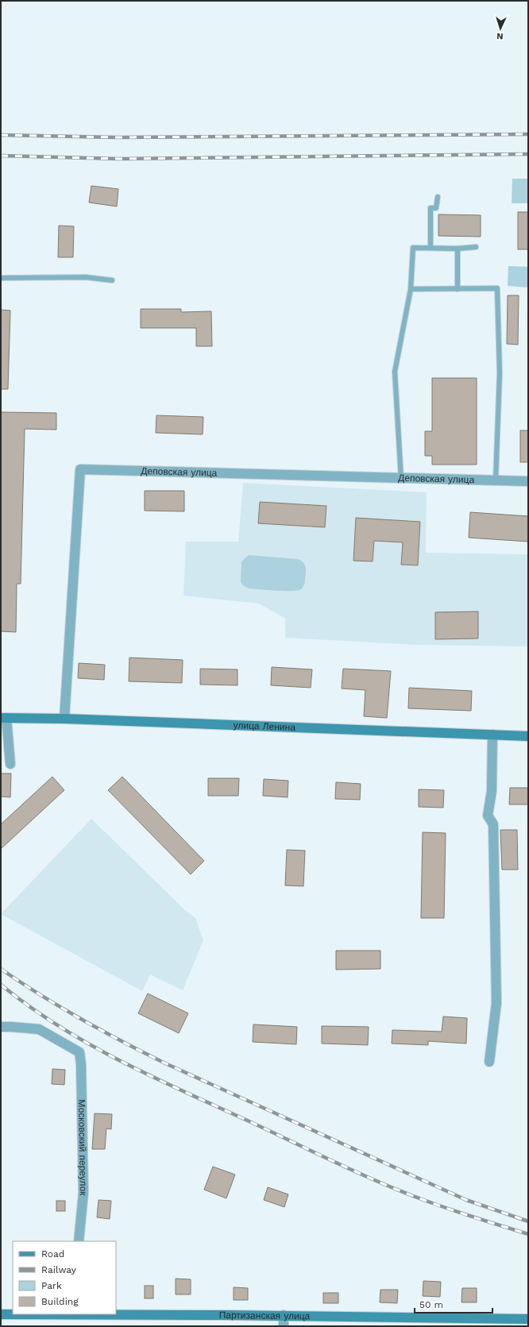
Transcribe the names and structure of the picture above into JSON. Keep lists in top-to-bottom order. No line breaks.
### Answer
{"streets":{"street":["Деповская улица","улица Ленина","Московский переулок","Партизанская улица"]},"crossings":[["Деповская улица","улица Ленина"]],"legend":["Road","Railway","Park","Building"],"scale_bar":"50 m","north":"bottom"}
